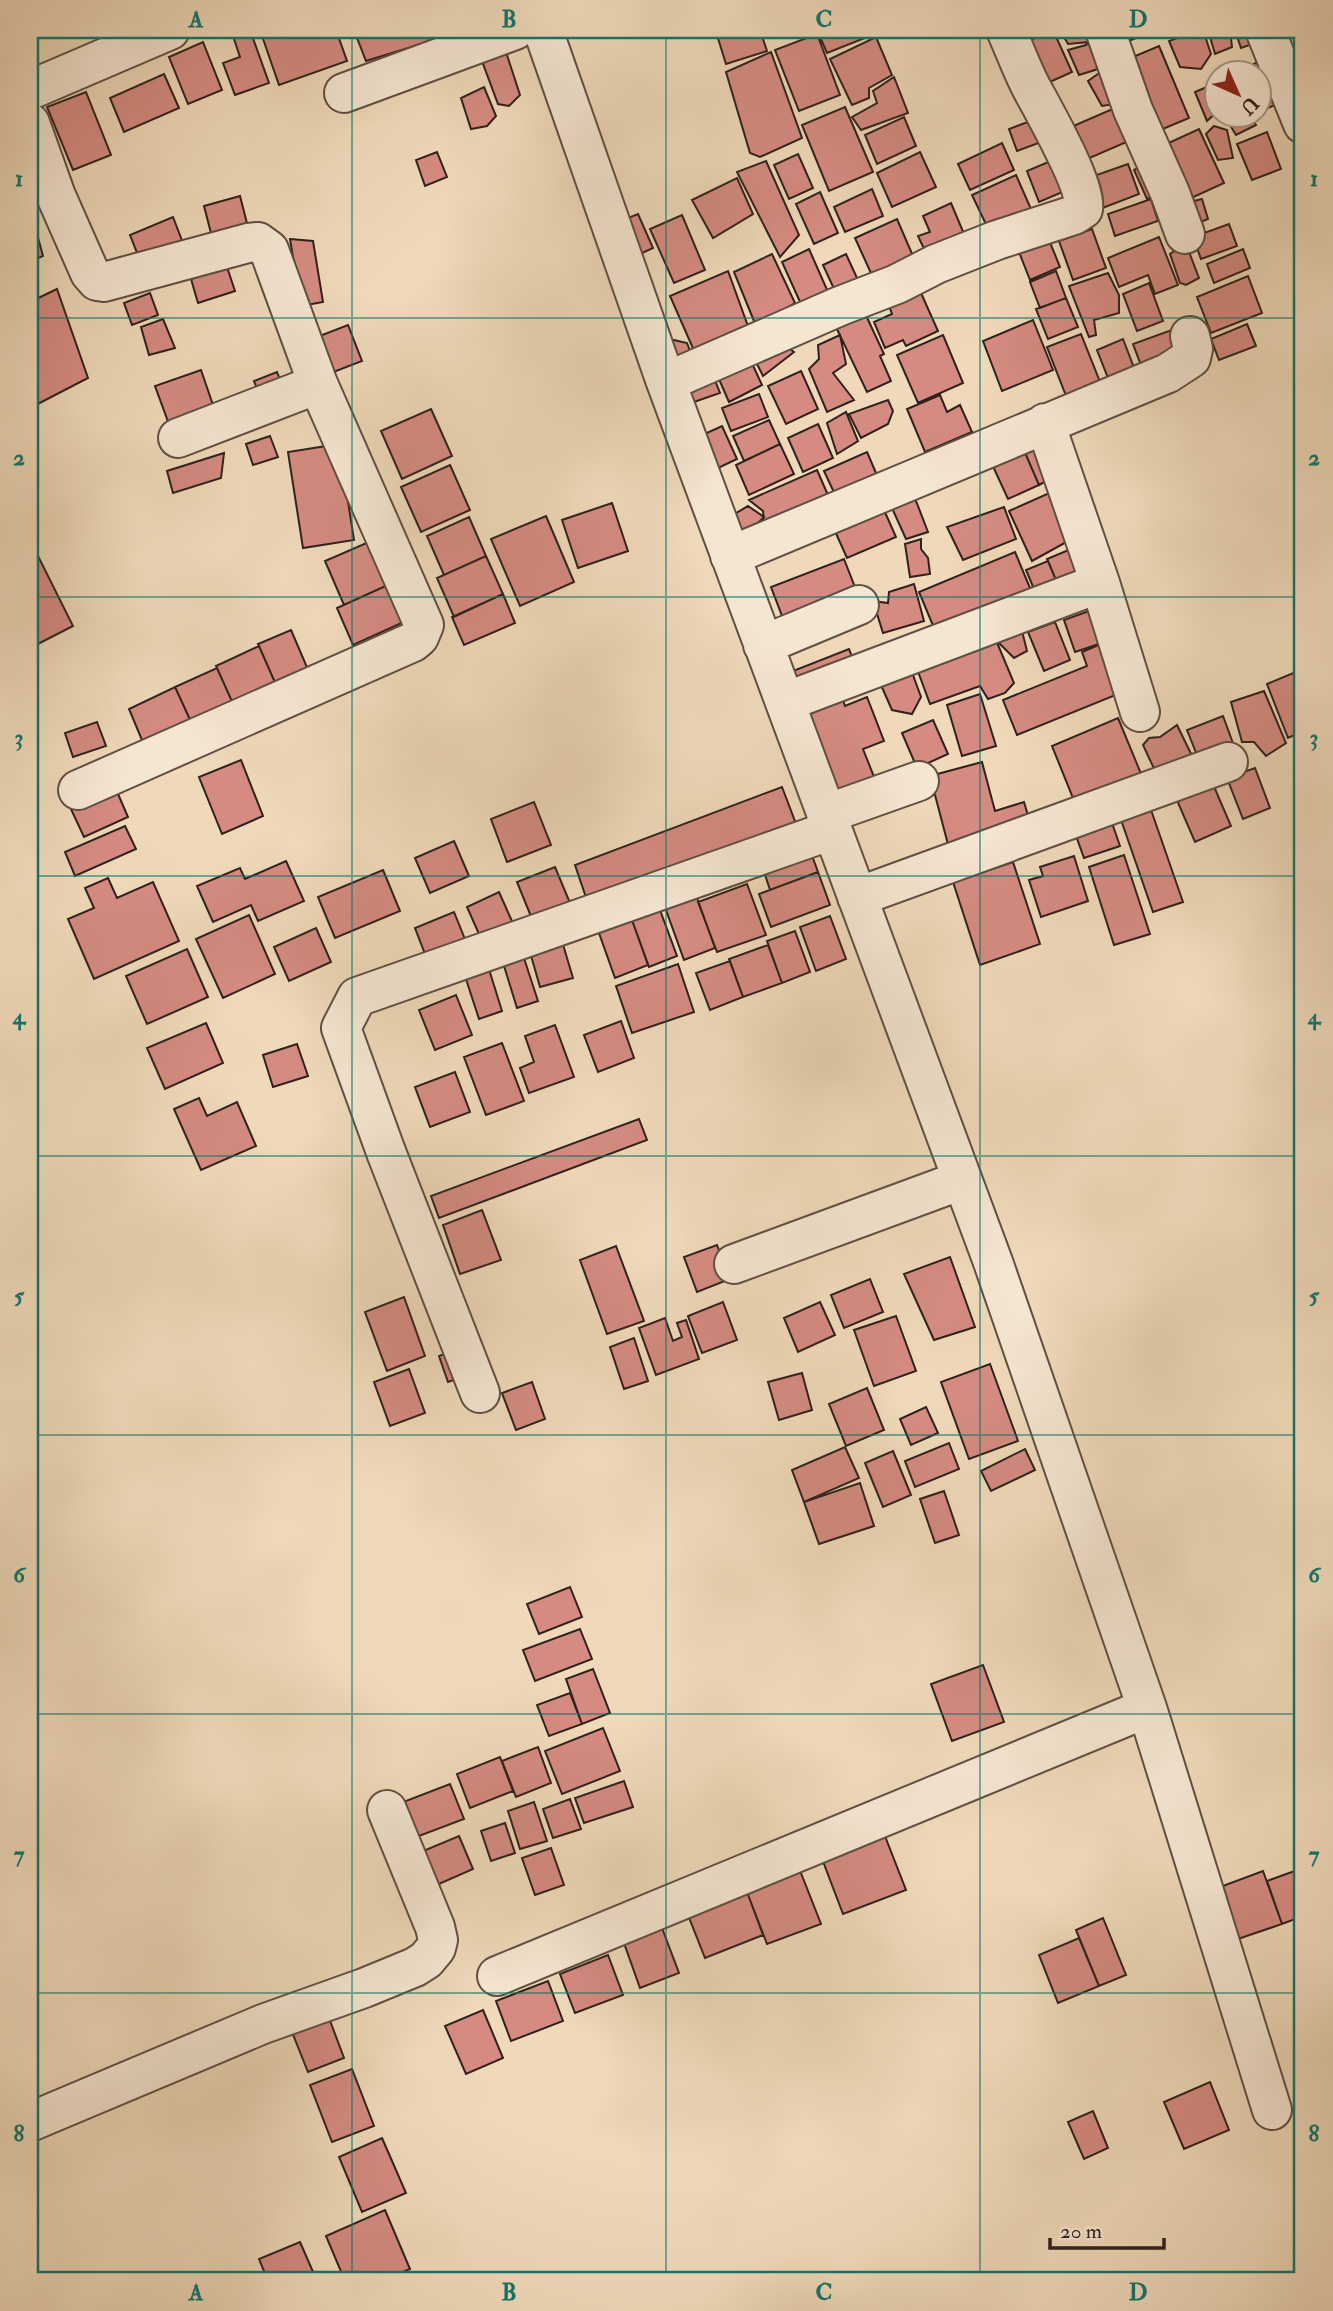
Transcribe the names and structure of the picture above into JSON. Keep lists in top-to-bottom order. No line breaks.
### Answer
{"scale_bar":"20 m","north":"bottom right","grid":{"columns":["A","B","C","D"],"rows":["1","2","3","4","5","6","7","8"]}}
